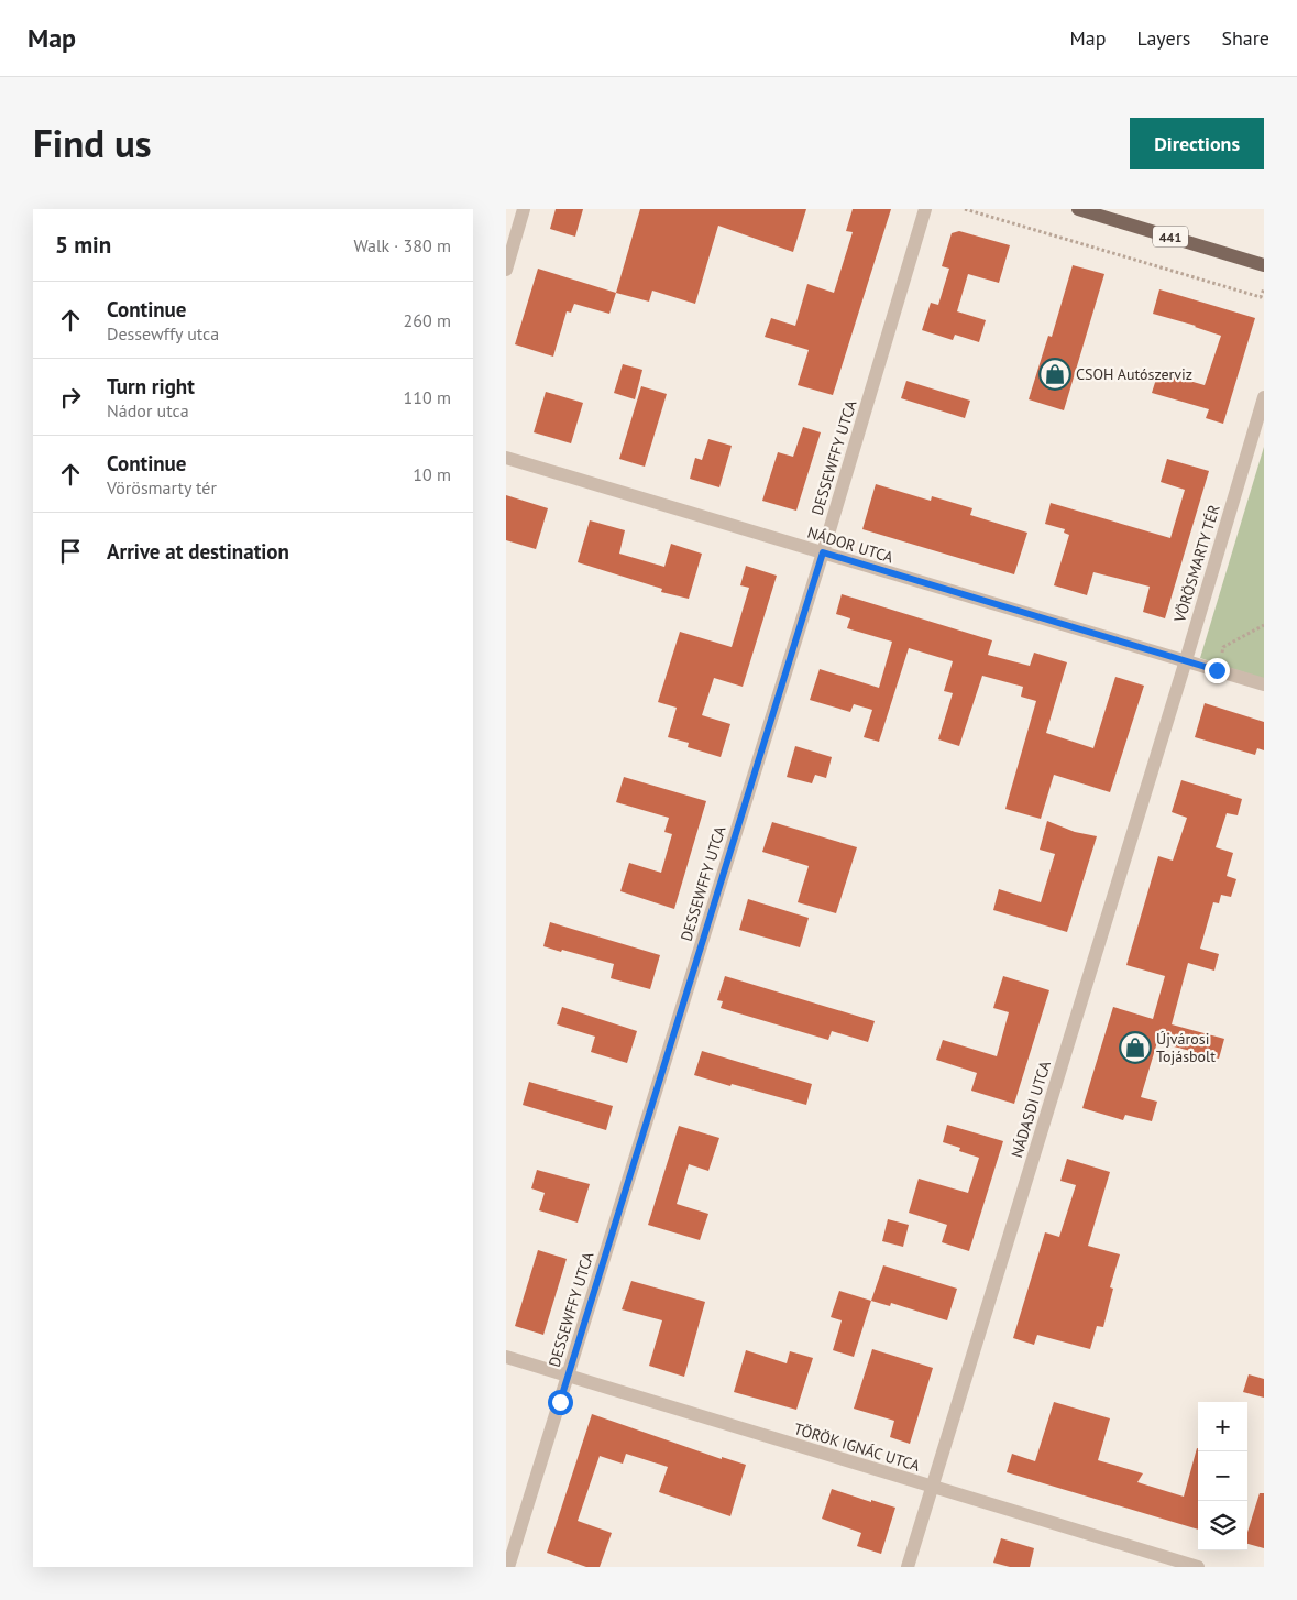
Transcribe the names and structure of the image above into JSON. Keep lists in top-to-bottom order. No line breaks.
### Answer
{"streets":{"main road":["441"],"street":["DESSEWFFY UTCA","NÁDOR UTCA","VÖRÖSMARTY TÉR","NÁDASDI UTCA","TÖRÖK IGNÁC UTCA"]},"crossings":[["DESSEWFFY UTCA","NÁDOR UTCA"],["DESSEWFFY UTCA","TÖRÖK IGNÁC UTCA"],["NÁDOR UTCA","VÖRÖSMARTY TÉR"],["NÁDOR UTCA","NÁDASDI UTCA"],["VÖRÖSMARTY TÉR","NÁDASDI UTCA"],["NÁDASDI UTCA","TÖRÖK IGNÁC UTCA"]],"places":{"shop":["CSOH Autószerviz","Újvárosi Tojásbolt"]},"page":{"header":"Map","nav":["Map","Layers","Share"],"title":"Find us","buttons":"Directions","heading":["5 min","Walk · 380 m"],"list":[["Continue","Dessewffy utca","260 m"],["Turn right","Nádor utca","110 m"],["Continue","Vörösmarty tér","10 m"],"Arrive at destination"],"map_buttons":["+","−"]}}
